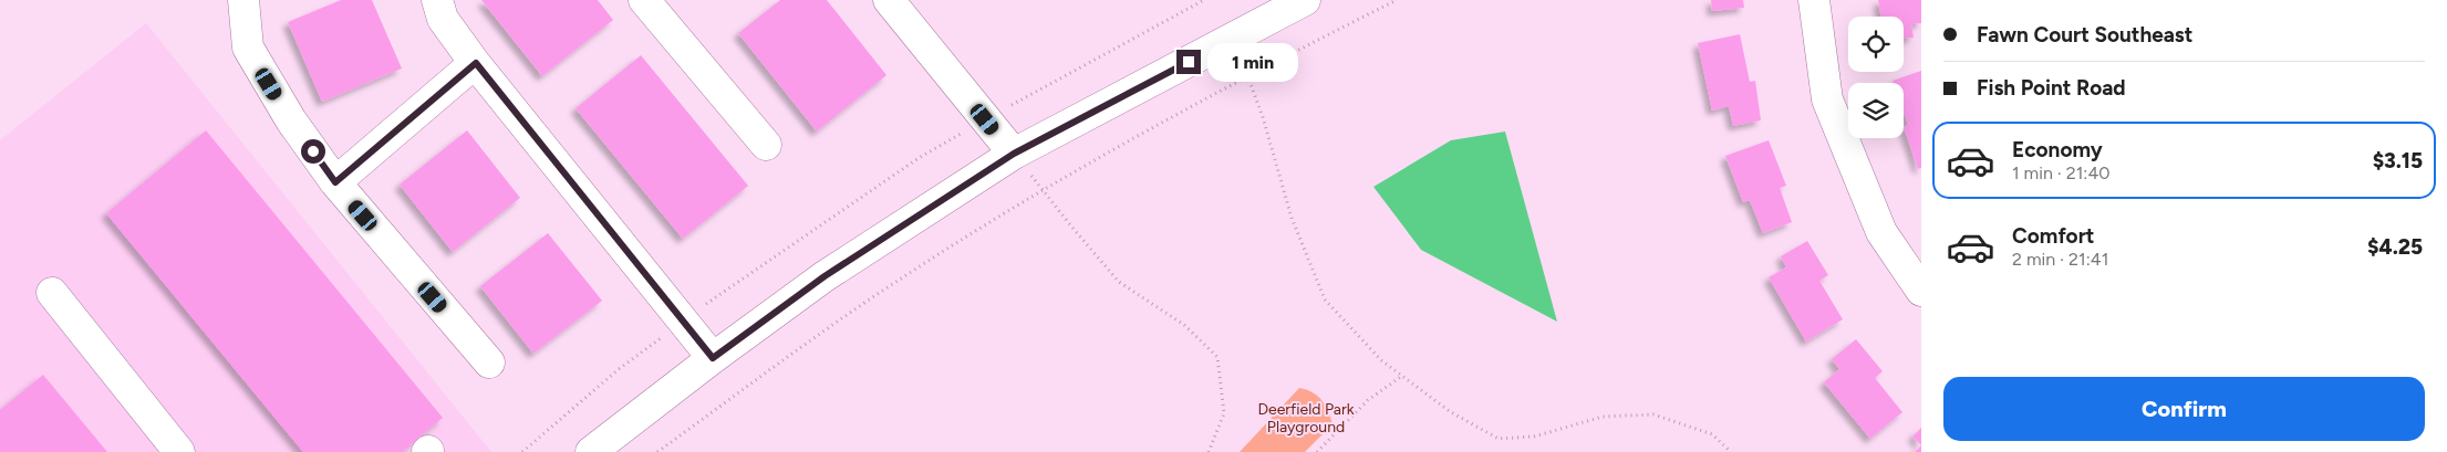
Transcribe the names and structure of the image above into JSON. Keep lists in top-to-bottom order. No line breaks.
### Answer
{"parks":["Deerfield Park Playground"],"page":{"banner":["Fawn Court Southeast","Fish Point Road"],"bubble":"1 min","list":[{"name":"Economy","note":"1 min · 21:40","value":"$3.15"},{"name":"Comfort","note":"2 min · 21:41","value":"$4.25"}],"buttons":"Confirm"}}
